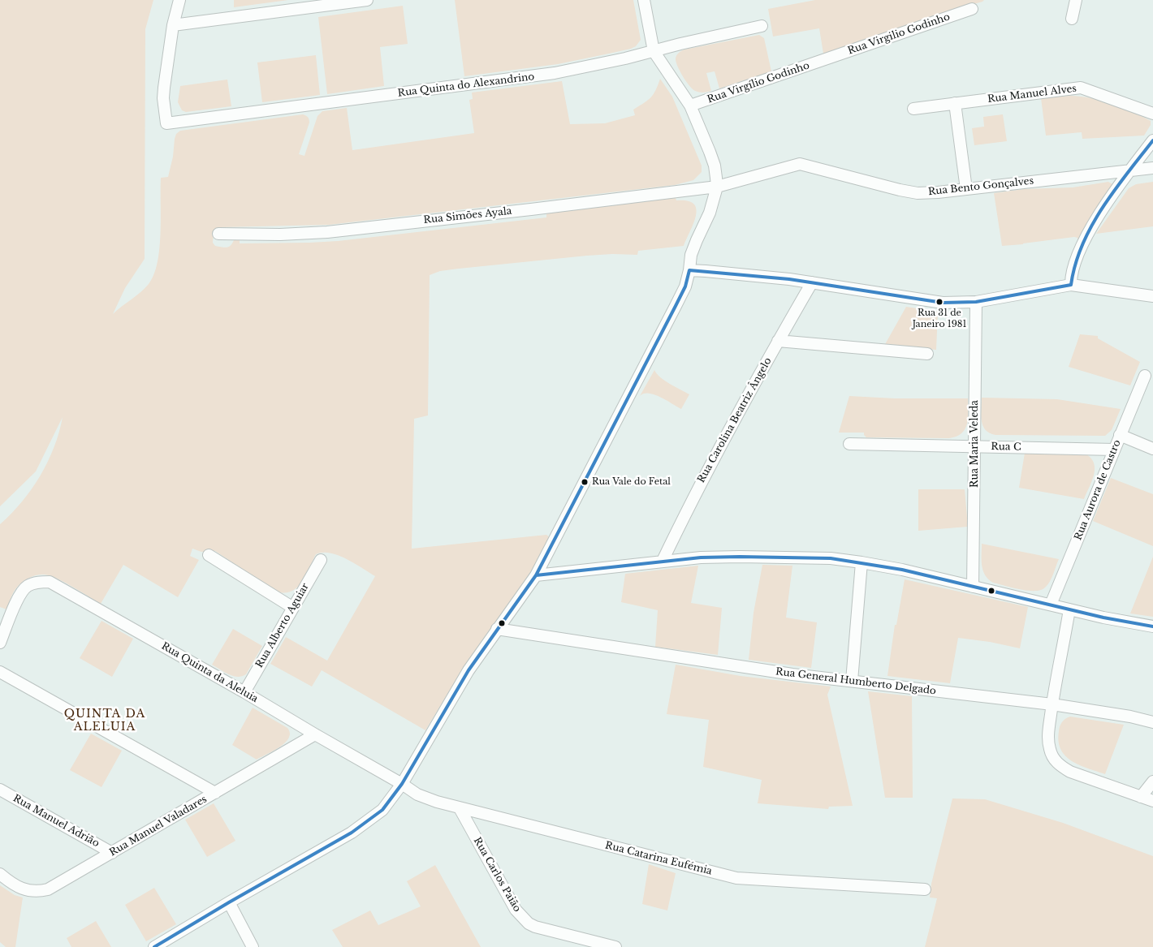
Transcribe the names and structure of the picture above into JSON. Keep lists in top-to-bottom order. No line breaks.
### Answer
{"streets":{"street":["Rua Virgilio Godinho","Rua Virgílio Godinho","Rua Quinta do Alexandrino","Rua Manuel Alves","Rua Bento Gonçalves","Rua Simões Ayala","Rua Carolina Beatriz Ângelo","Rua Maria Veleda","Rua C","Rua Aurora de Castro","Rua Alberto Aguiar","Rua Quinta da Aleluia","Rua General Humberto Delgado","Rua Manuel Adrião","Rua Manuel Valadares","Rua Catarina Eufémia","Rua Carlos Paião"]},"crossings":[["Rua Virgilio Godinho","Rua Virgílio Godinho"],["Rua Bento Gonçalves","Rua Simões Ayala"],["Rua Maria Veleda","Rua C"],["Rua C","Rua Aurora de Castro"],["Rua Alberto Aguiar","Rua Quinta da Aleluia"],["Rua Quinta da Aleluia","Rua Manuel Valadares"],["Rua Quinta da Aleluia","Rua Catarina Eufémia"],["Rua Manuel Adrião","Rua Manuel Valadares"],["Rua Catarina Eufémia","Rua Carlos Paião"]],"districts":["QUINTA DA ALELUIA"],"places":["Rua 31 de Janeiro 1981","Rua Vale do Fetal"]}
